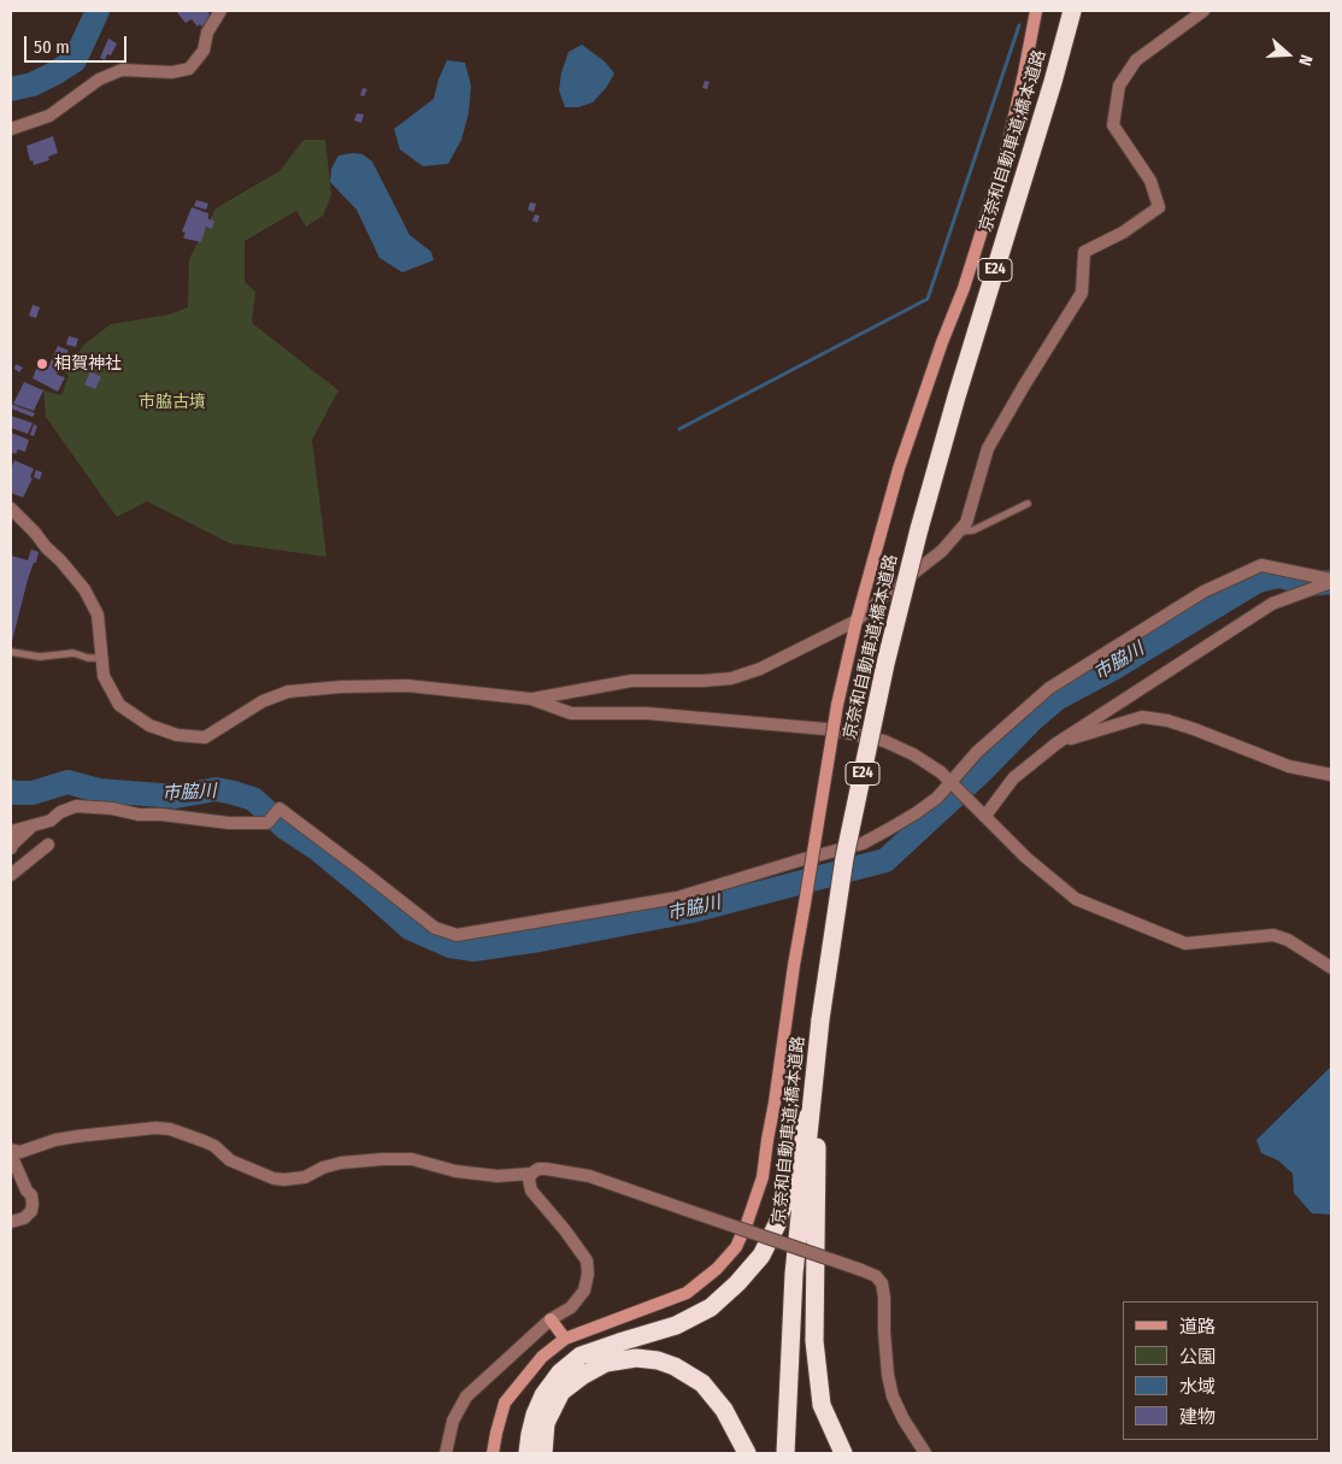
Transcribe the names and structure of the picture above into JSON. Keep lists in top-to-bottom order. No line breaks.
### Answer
{"streets":{"highway":["京奈和自動車道;橋本道路","E24"]},"water":["市脇川"],"parks":["市脇古墳"],"places":["相賀神社"],"legend":["道路","公園","水域","建物"],"scale_bar":"50 m","north":"right"}
